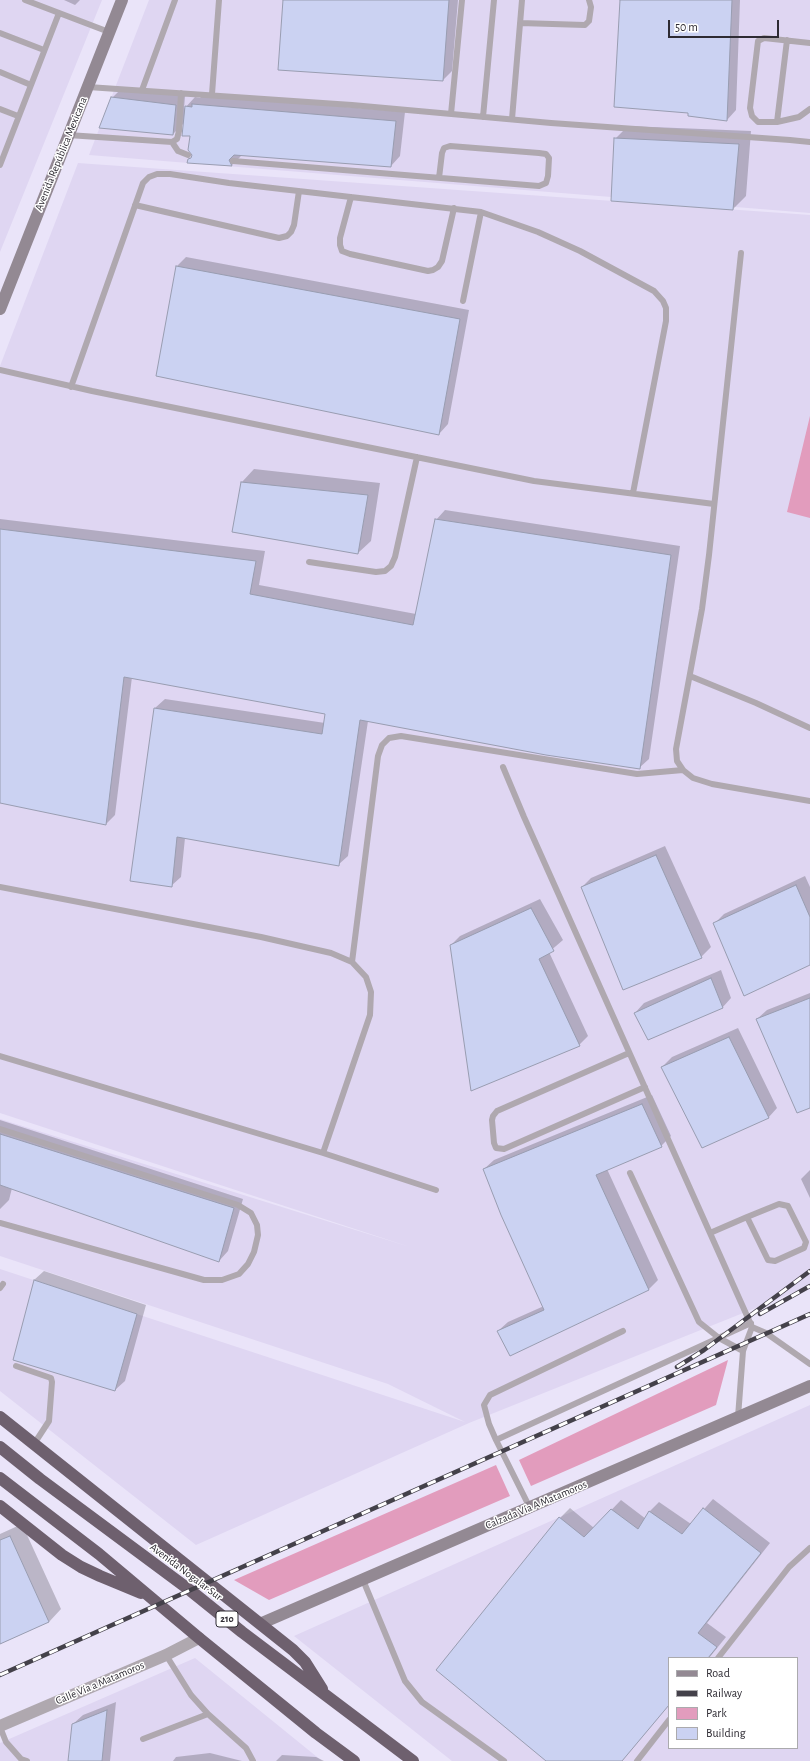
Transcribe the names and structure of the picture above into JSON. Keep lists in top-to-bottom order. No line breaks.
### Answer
{"streets":{"highway":["Avenida Nogalar Sur","210"],"street":["Avenida República Mexicana","Calzada Vía A Matamoros","Calle Vía a Matamoros"]},"legend":["Road","Railway","Park","Building"],"scale_bar":"50 m"}
